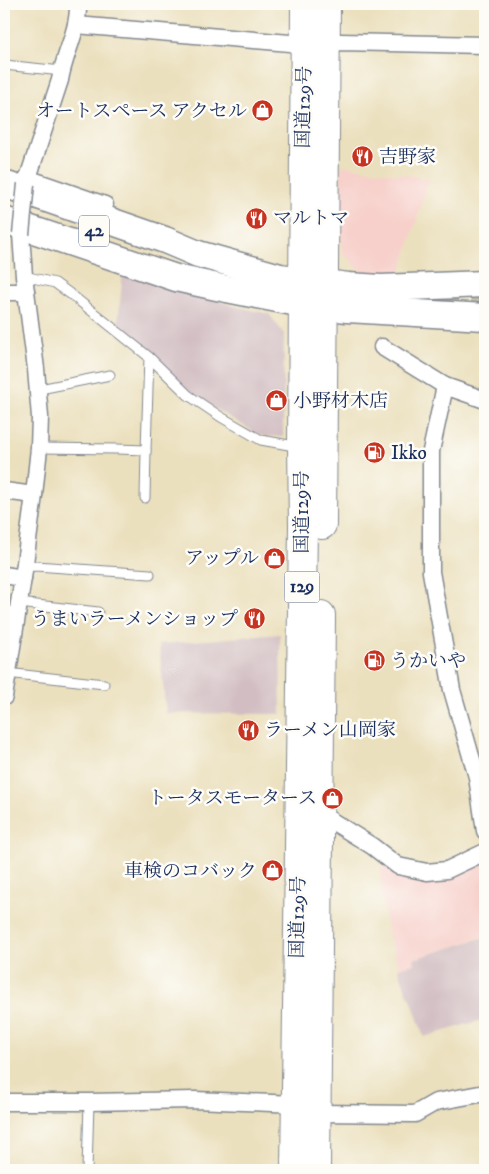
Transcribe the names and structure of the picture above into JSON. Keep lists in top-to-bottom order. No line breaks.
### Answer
{"streets":{"highway":["国道129号","129"],"main road":["42"]},"places":{"shop":["オートスペース アクセル","小野材木店","アップル","トータスモータース","車検のコバック"],"restaurant":["吉野家","マルトマ","うまいラーメンショップ","ラーメン山岡家"],"fuel station":["Ikko","うかいや"]}}
